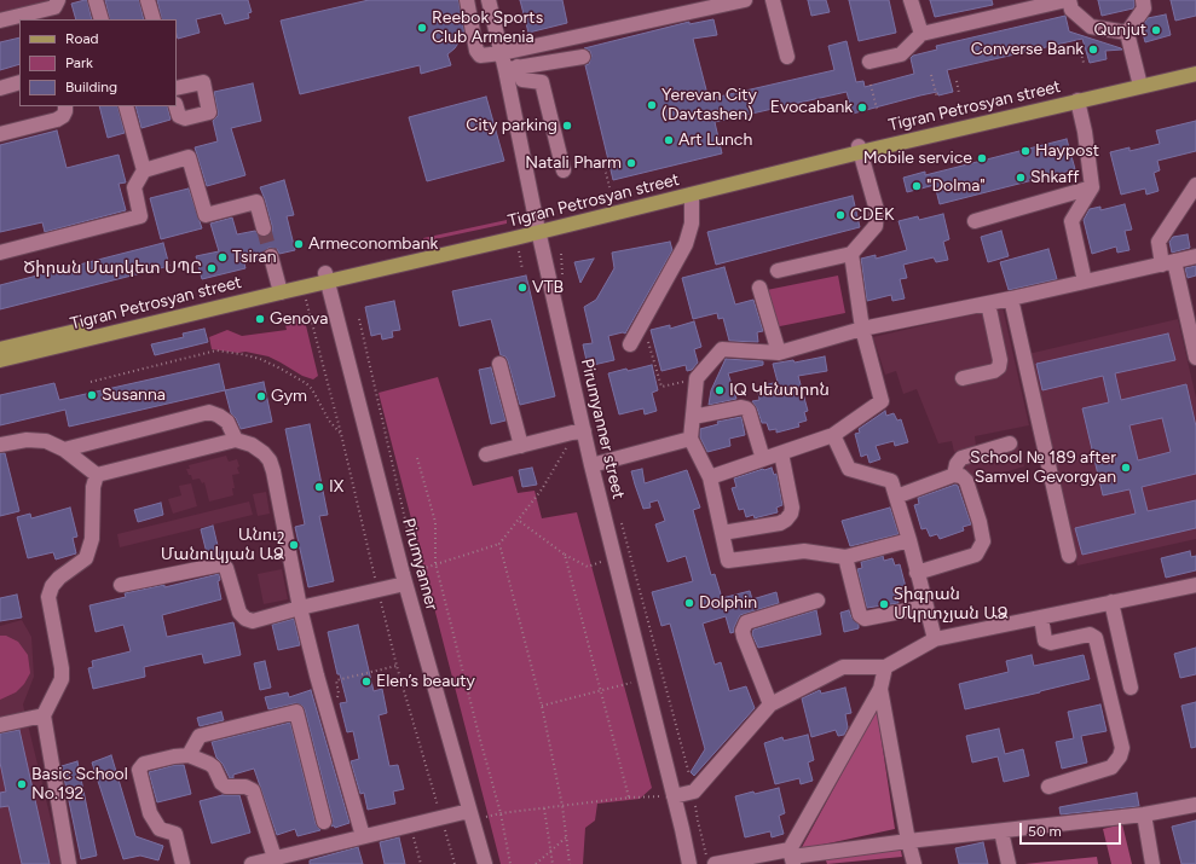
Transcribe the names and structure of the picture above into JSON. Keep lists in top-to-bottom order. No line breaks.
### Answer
{"streets":{"main road":["Tigran Petrosyan street"],"street":["Pirumyanner street","Pirumyanner"]},"crossings":[["Tigran Petrosyan street","Pirumyanner street"],["Tigran Petrosyan street","Pirumyanner"]],"places":["Reebok Sports Club Armenia","Qunjut","Converse Bank","Yerevan City (Davtashen)","Evocabank","City parking","Art Lunch","Haypost","Mobile service","Natali Pharm","Shkaff","\"Dolma\"","CDEK","Armeconombank","Tsiran","Ծիրան Մարկետ ՍՊԸ","VTB","Genova","IQ Կենտրոն","Susanna","Gym","School № 189 after Samvel Gevorgyan","IX","Անուշ Մանուկյան ԱՁ","Dolphin","Տիգրան Մկրտչյան ԱՁ","Elen’s beauty","Basic School No.192"],"legend":["Road","Park","Building"],"scale_bar":"50 m"}
